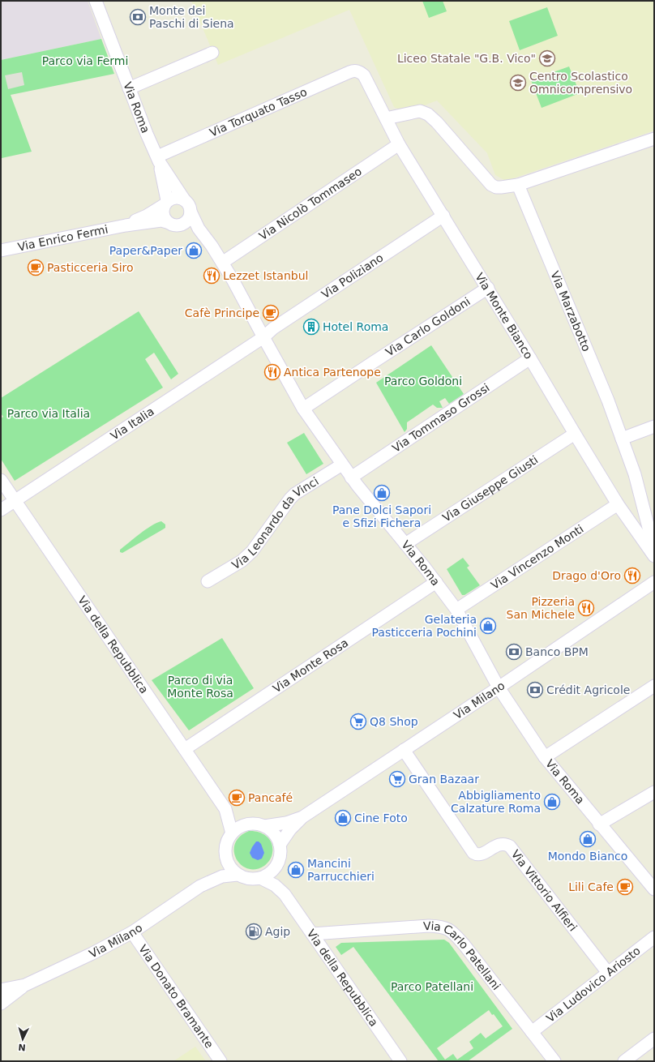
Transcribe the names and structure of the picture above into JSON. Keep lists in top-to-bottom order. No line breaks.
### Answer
{"streets":{"street":["Via Roma","Via Torquato Tasso","Via Nicolò Tommaseo","Via Enrico Fermi","Via Poliziano","Via Marzabotto","Via Monte Bianco","Via Carlo Goldoni","Via Tommaso Grossi","Via Italia","Via Giuseppe Giusti","Via Leonardo da Vinci","Via Vincenzo Monti","Via della Repubblica","Via Monte Rosa","Via Milano","Via Vittorio Alfieri","Via Carlo Patellani","Via Ludovico Ariosto","Via Donato Bramante"]},"crossings":[["Via Roma","Via Torquato Tasso"],["Via Roma","Via Nicolò Tommaseo"],["Via Roma","Via Enrico Fermi"],["Via Roma","Via Poliziano"],["Via Roma","Via Carlo Goldoni"],["Via Roma","Via Tommaso Grossi"],["Via Roma","Via Italia"],["Via Roma","Via Giuseppe Giusti"],["Via Roma","Via Leonardo da Vinci"],["Via Roma","Via Vincenzo Monti"],["Via Roma","Via Monte Rosa"],["Via Roma","Via Milano"],["Via Torquato Tasso","Via Monte Bianco"],["Via Nicolò Tommaseo","Via Monte Bianco"],["Via Poliziano","Via Monte Bianco"],["Via Poliziano","Via Italia"],["Via Monte Bianco","Via Carlo Goldoni"],["Via Monte Bianco","Via Tommaso Grossi"],["Via Monte Bianco","Via Giuseppe Giusti"],["Via Monte Bianco","Via Vincenzo Monti"],["Via Italia","Via della Repubblica"],["Via della Repubblica","Via Monte Rosa"],["Via della Repubblica","Via Milano"],["Via della Repubblica","Via Carlo Patellani"],["Via Milano","Via Vittorio Alfieri"],["Via Milano","Via Donato Bramante"],["Via Vittorio Alfieri","Via Ludovico Ariosto"],["Via Carlo Patellani","Via Ludovico Ariosto"]],"parks":["Parco via Fermi","Parco Goldoni","Parco via Italia","Parco di via Monte Rosa","Parco Patellani"],"places":{"bank":["Monte dei Paschi di Siena","Banco BPM","Crédit Agricole"],"school or university":["Liceo Statale \"G.B. Vico\"","Centro Scolastico Omnicomprensivo"],"shop":["Paper&Paper","Pane Dolci Sapori e Sfizi Fichera","Gelateria Pasticceria Pochini","Abbigliamento Calzature Roma","Cine Foto","Mondo Bianco","Mancini Parrucchieri"],"cafe":["Pasticceria Siro","Cafè Principe","Pancafé","Lili Cafe"],"restaurant":["Lezzet Istanbul","Antica Partenope","Drago d'Oro","Pizzeria San Michele"],"building":["Hotel Roma"],"supermarket":["Q8 Shop","Gran Bazaar"],"fuel station":["Agip"]},"north":"bottom"}
